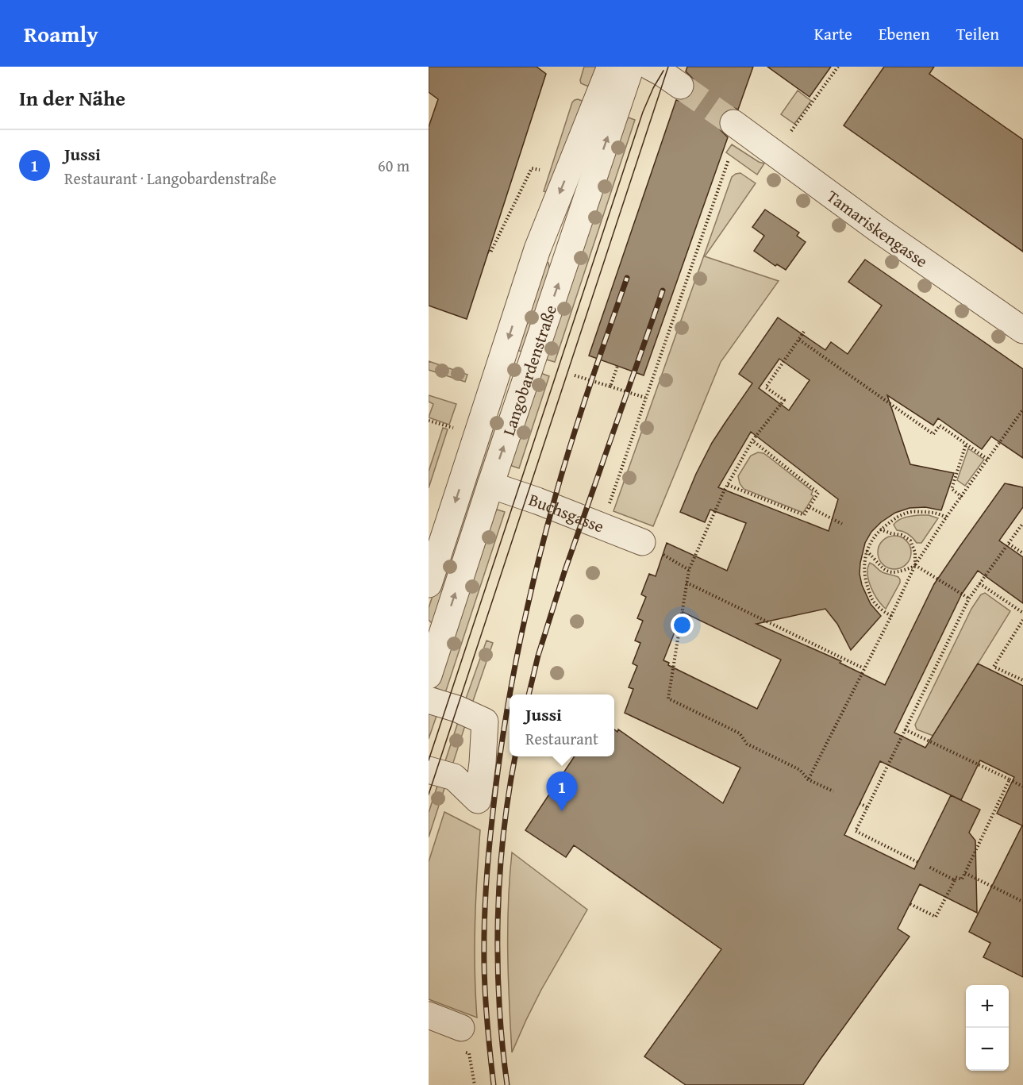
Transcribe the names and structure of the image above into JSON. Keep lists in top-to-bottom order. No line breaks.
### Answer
{"streets":{"street":["Tamariskengasse","Langobardenstraße","Buchsgasse"]},"crossings":[["Langobardenstraße","Buchsgasse"]],"page":{"header":"Roamly","nav":["Karte","Ebenen","Teilen"],"heading":"In der Nähe","list":[{"mark":"1","name":"Jussi","note":"Restaurant · Langobardenstraße","value":"60 m"}],"popup":["Jussi","Restaurant"],"pins":"1","map_buttons":["+","−"]}}
